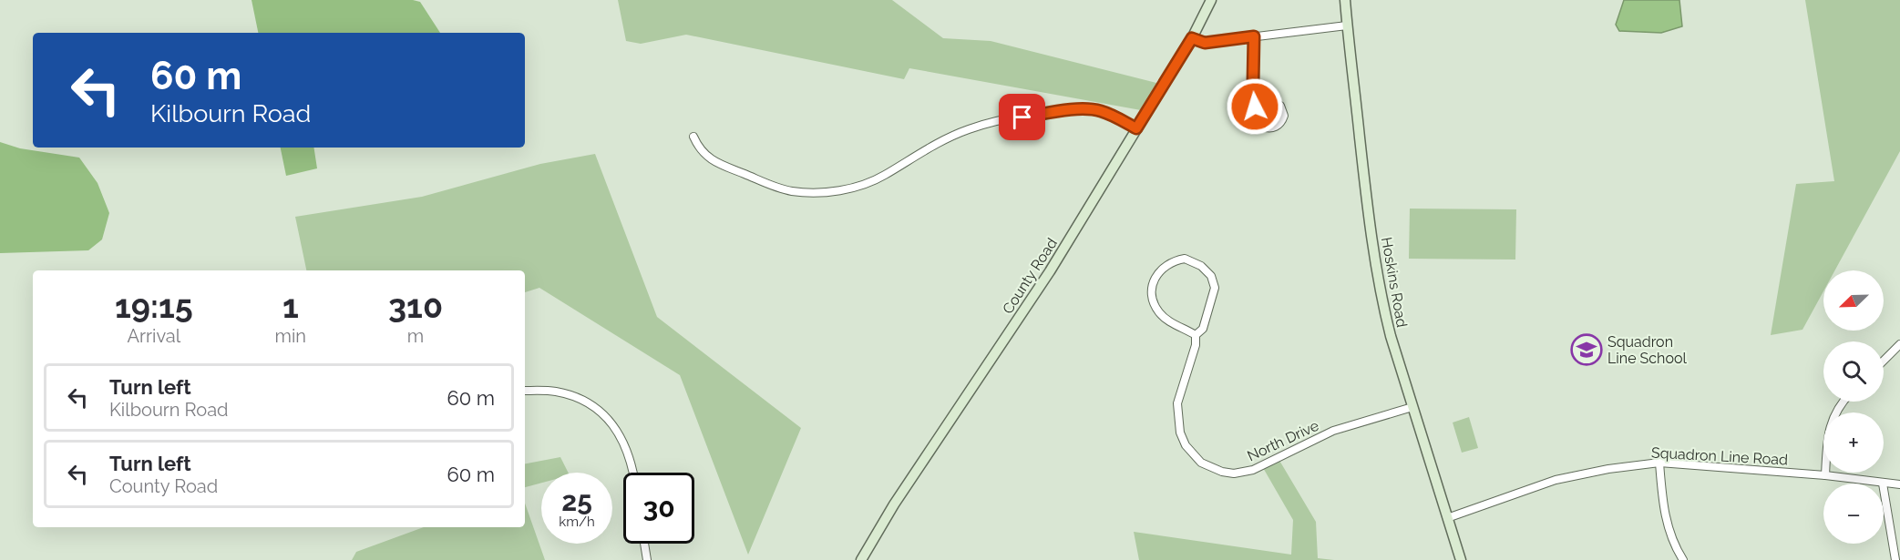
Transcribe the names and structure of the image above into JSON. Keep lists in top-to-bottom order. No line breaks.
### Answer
{"streets":{"street":["County Road","Hoskins Road","North Drive","Squadron Line Road"]},"crossings":[["Hoskins Road","North Drive"],["Hoskins Road","Squadron Line Road"]],"places":{"school or university":["Squadron Line School"]},"north":"bottom left","page":{"turn":["60 m","Kilbourn Road"],"map_buttons":["+","−"],"eta":["19:15","Arrival","1","min","310","m"],"list":[{"name":"Turn left","note":"Kilbourn Road","value":"60 m"},{"name":"Turn left","note":"County Road","value":"60 m"}],"speed":"25 km/h","limit":"30"}}
